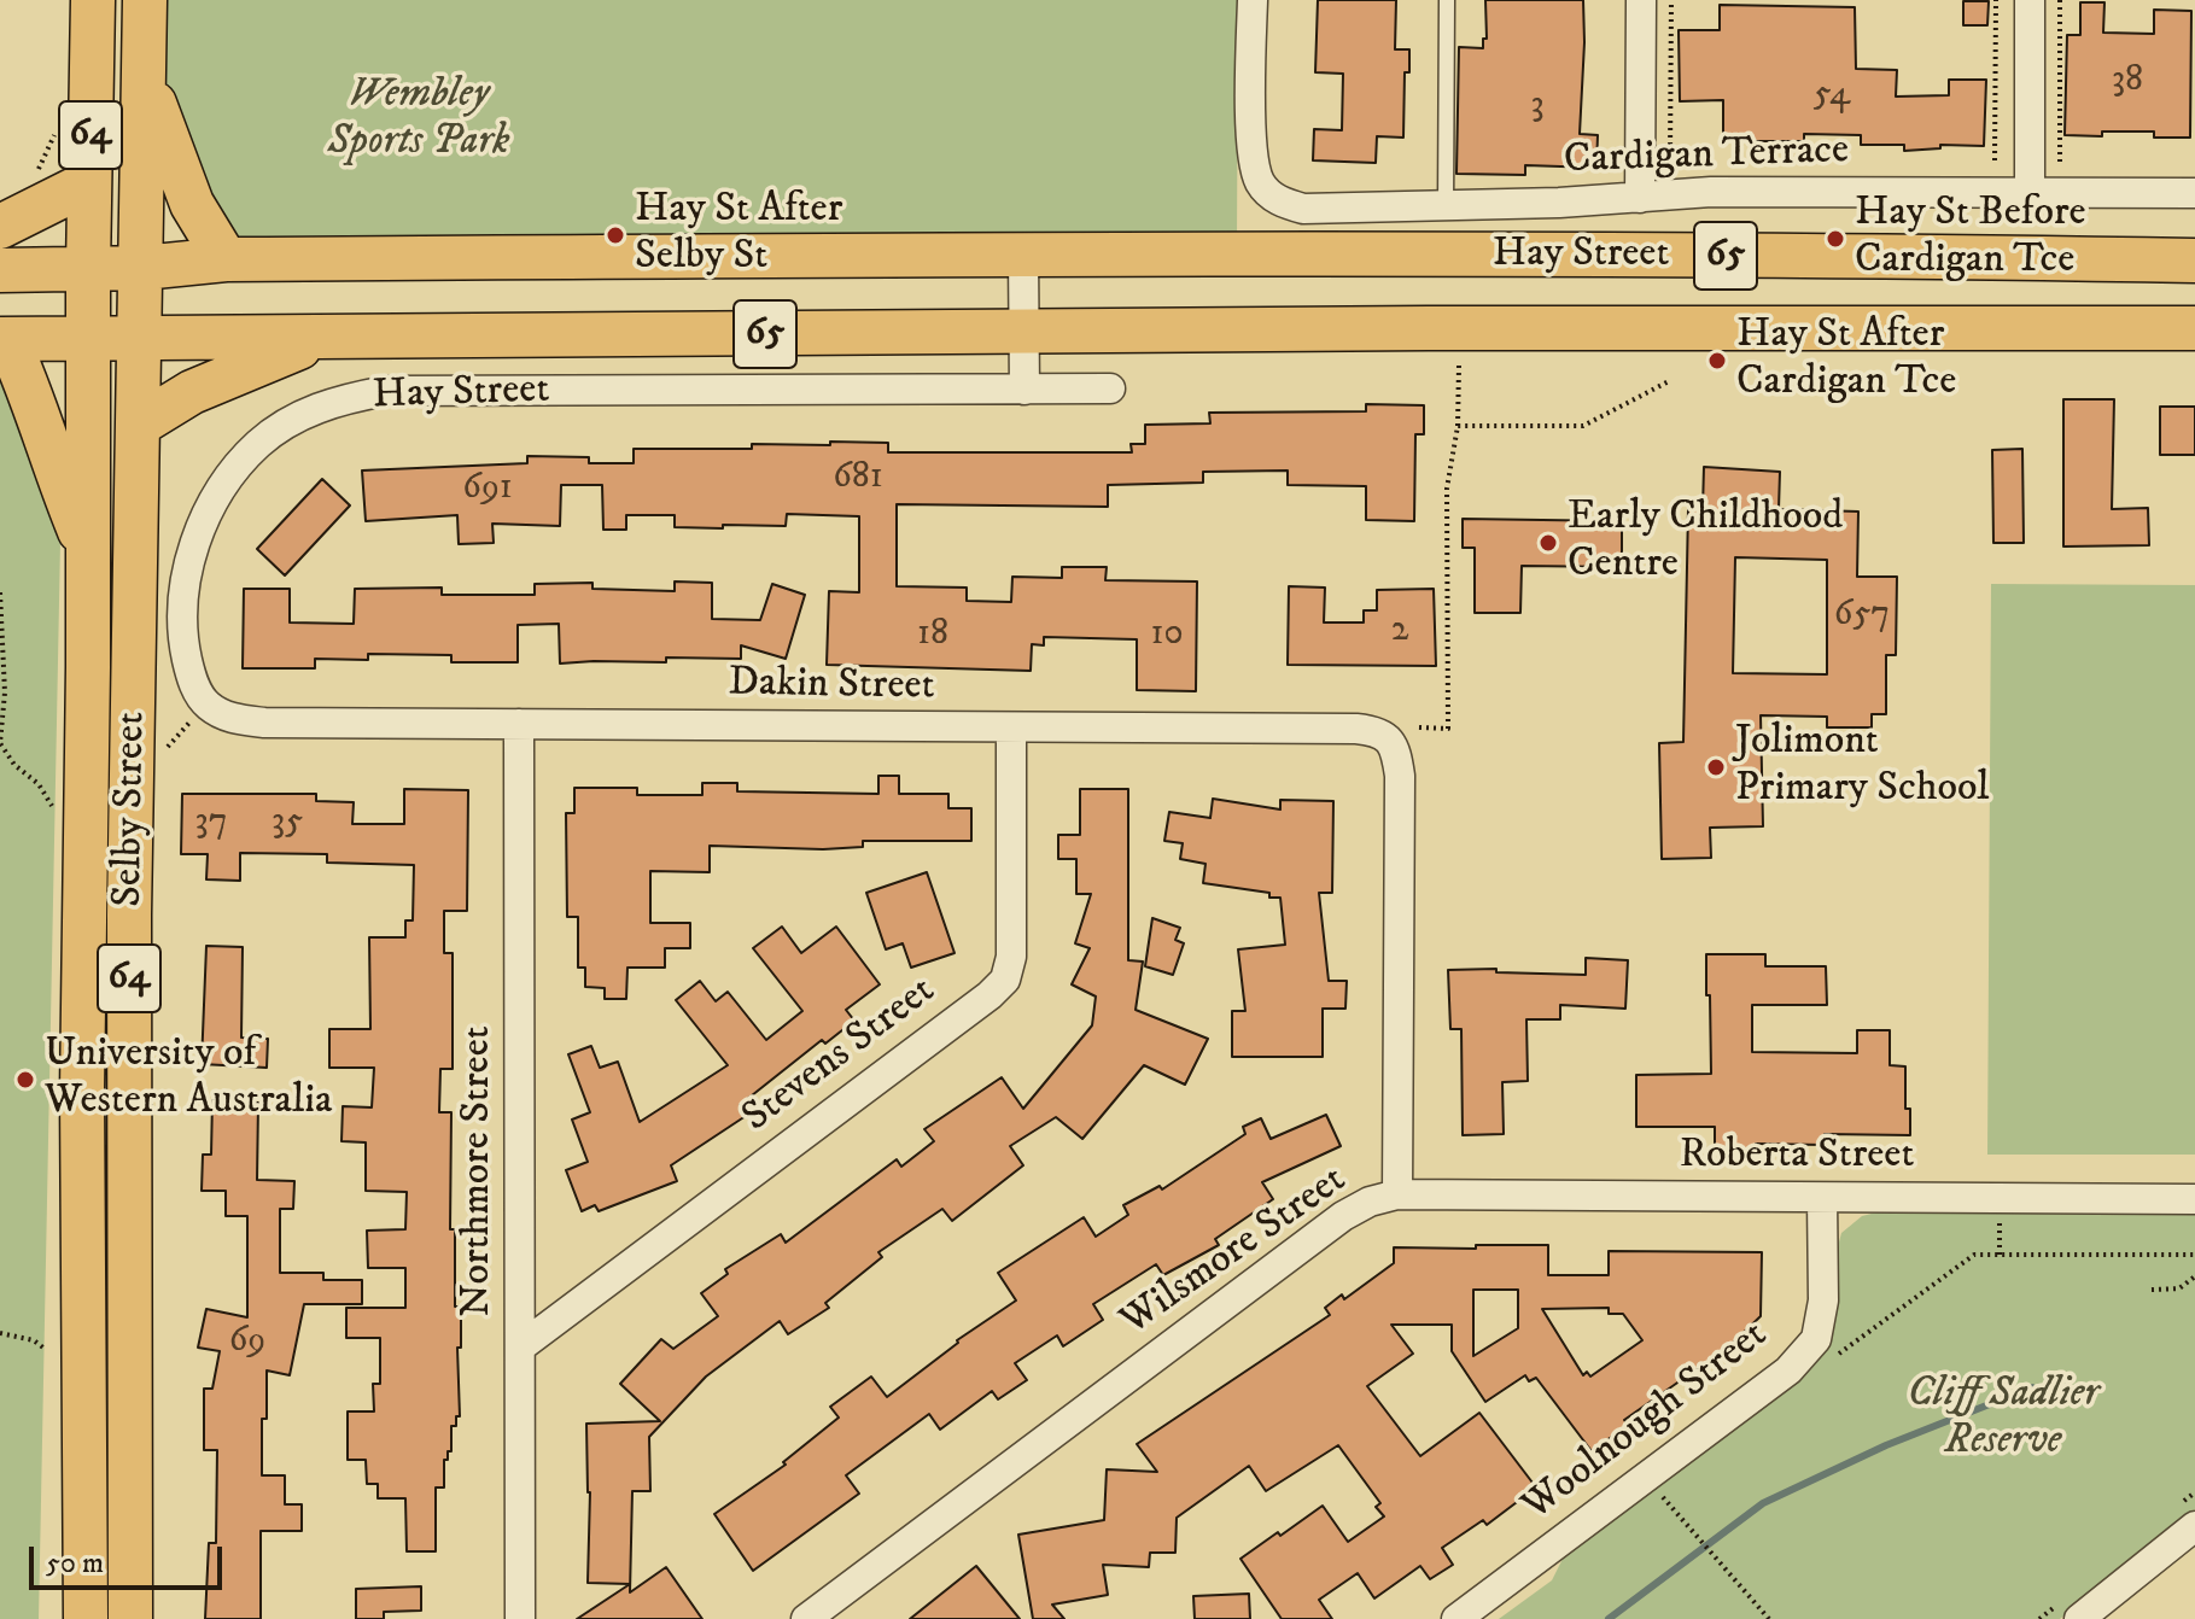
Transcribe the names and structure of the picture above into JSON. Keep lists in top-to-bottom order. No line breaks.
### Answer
{"streets":{"main road":["64","Hay Street","65","Selby Street"],"street":["Cardigan Terrace","Dakin Street","Stevens Street","Roberta Street","Northmore Street","Wilsmore Street","Woolnough Street"]},"crossings":[["Hay Street","65"],["Hay Street","Dakin Street"],["Hay Street","Selby Street"],["65","Selby Street"],["Dakin Street","Stevens Street"],["Dakin Street","Northmore Street"],["Dakin Street","Wilsmore Street"],["Stevens Street","Northmore Street"],["Roberta Street","Wilsmore Street"],["Roberta Street","Woolnough Street"]],"parks":["Wembley Sports Park","Cliff Sadlier Reserve"],"places":["Hay St After Selby St","Hay St Before Cardigan Tce","Hay St After Cardigan Tce","Early Childhood Centre","Jolimont Primary School","University of Western Australia"],"house_numbers":["38","54","3","681","691","657","2","18","10","37","35","69"],"scale_bar":"50 m"}
